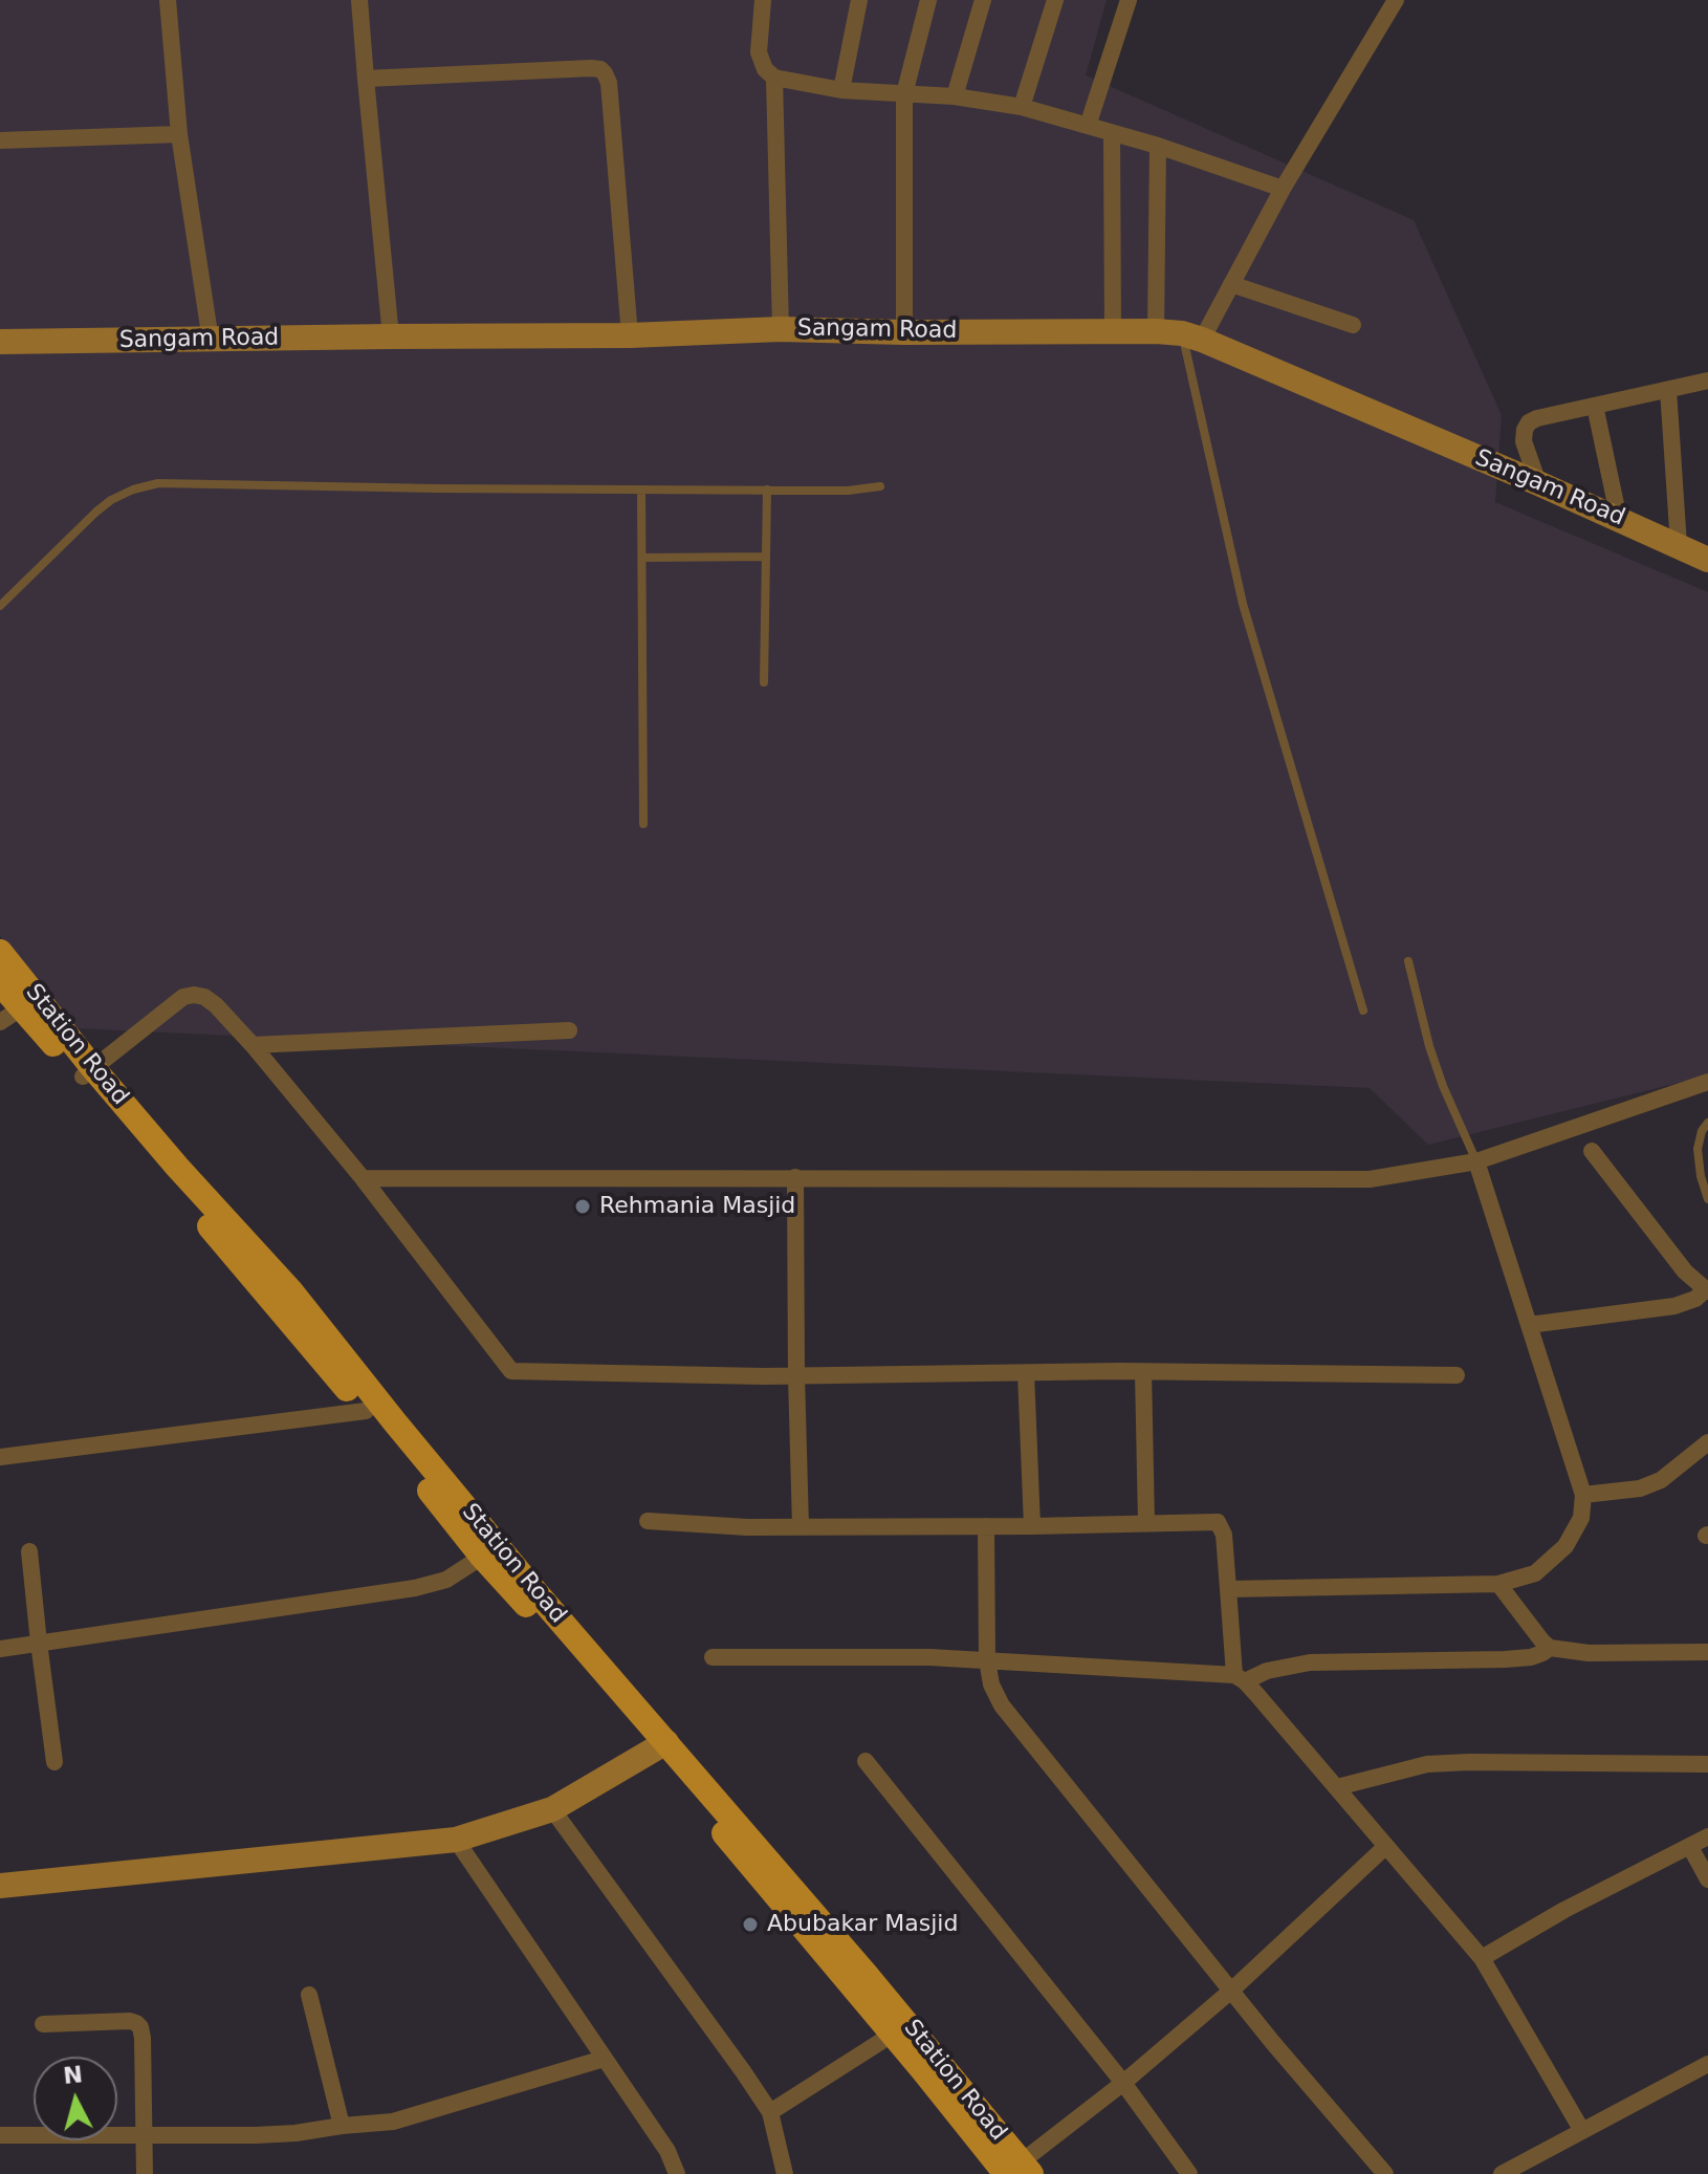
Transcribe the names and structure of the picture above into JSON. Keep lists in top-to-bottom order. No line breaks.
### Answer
{"streets":{"main road":["Station Road"],"street":["Sangam Road"]},"places":["Rehmania Masjid","Abubakar Masjid"],"north":"top"}
